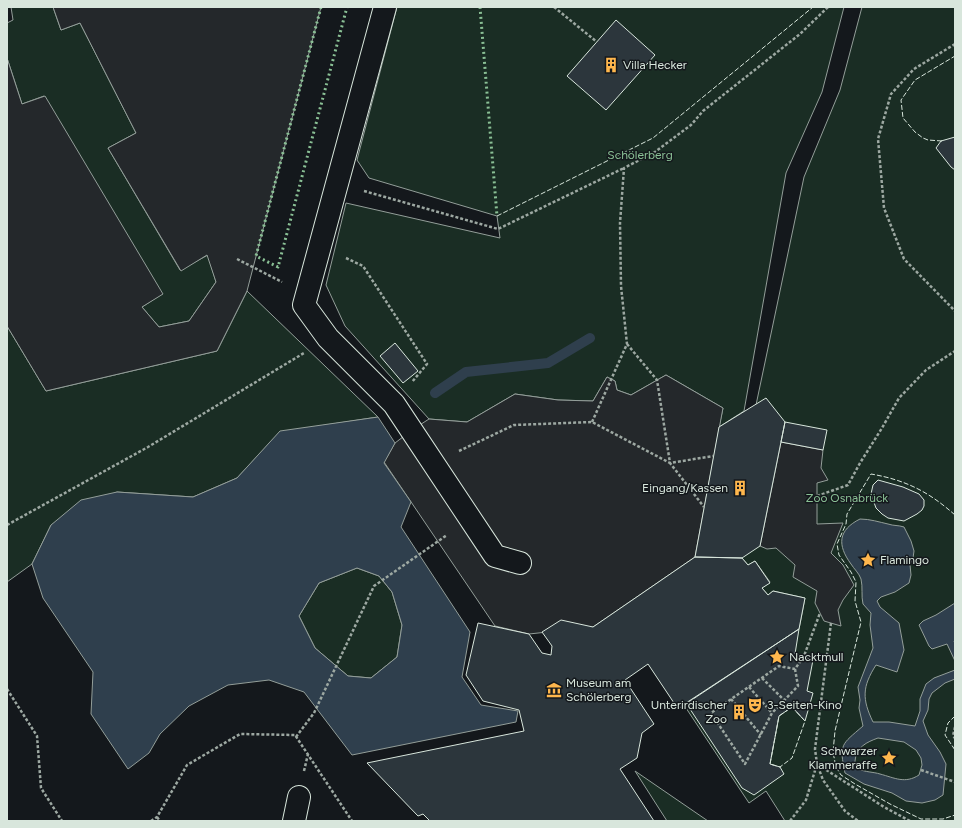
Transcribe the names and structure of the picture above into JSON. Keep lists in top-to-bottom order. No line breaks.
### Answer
{"parks":["Schölerberg","Zoo Osnabrück"],"places":{"building":["Villa Hecker","Eingang/Kassen","Unterirdischer Zoo"],"place":["Flamingo","Nacktmull","Schwarzer Klammeraffe"],"museum":["Museum am Schölerberg"],"theatre":["3-Seiten-Kino"]}}
